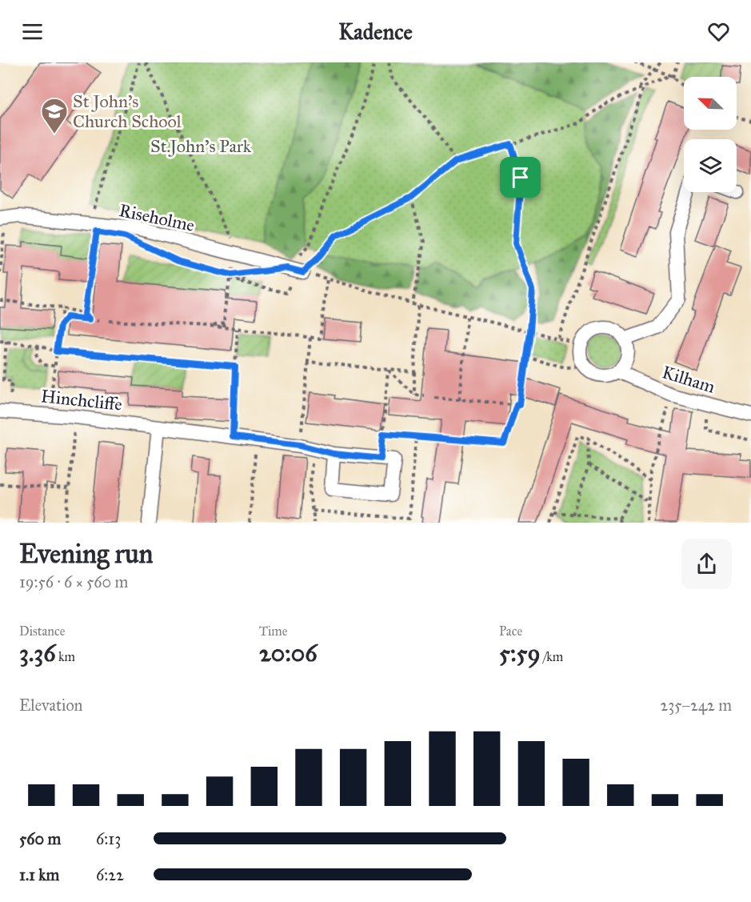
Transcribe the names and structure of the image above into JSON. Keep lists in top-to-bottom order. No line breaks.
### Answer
{"streets":{"street":["Riseholme","Kilham","Hinchcliffe"]},"parks":["St.John's Park"],"places":{"school or university":["St John's Church School"]},"north":"top left","page":{"header":"Kadence","heading":["Evening run","19:56 · 6 × 560 m"],"stats":[["Distance","3.36 km"],["Time","20:06"],["Pace","5:59 /km"]],"chart":["Elevation","235–242 m"],"list":[{"name":"560 m","note":"6:13"},{"name":"1.1 km","note":"6:22"}]}}
